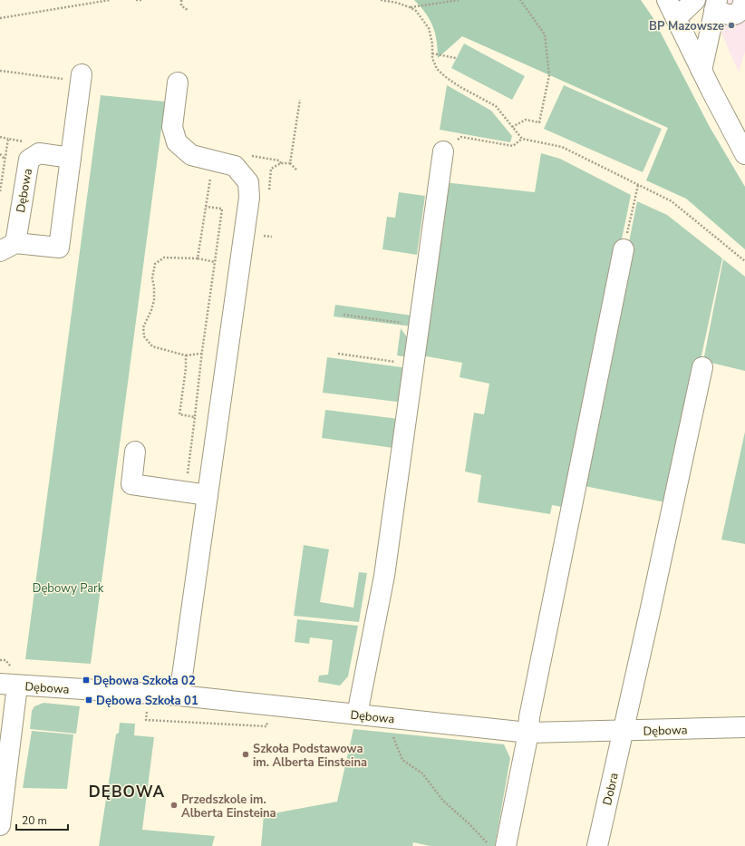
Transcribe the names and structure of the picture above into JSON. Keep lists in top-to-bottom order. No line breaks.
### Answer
{"streets":{"street":["Dębowa","Dobra"]},"crossings":[["Dębowa","Dobra"]],"districts":["DĘBOWA"],"parks":["Dębowy Park"],"places":{"other":["BP Mazowsze","Szkoła Podstawowa im. Alberta Einsteina","Przedszkole im. Alberta Einsteina"],"transit":["Dębowa Szkoła 02","Dębowa Szkoła 01"]},"scale_bar":"20 m"}
